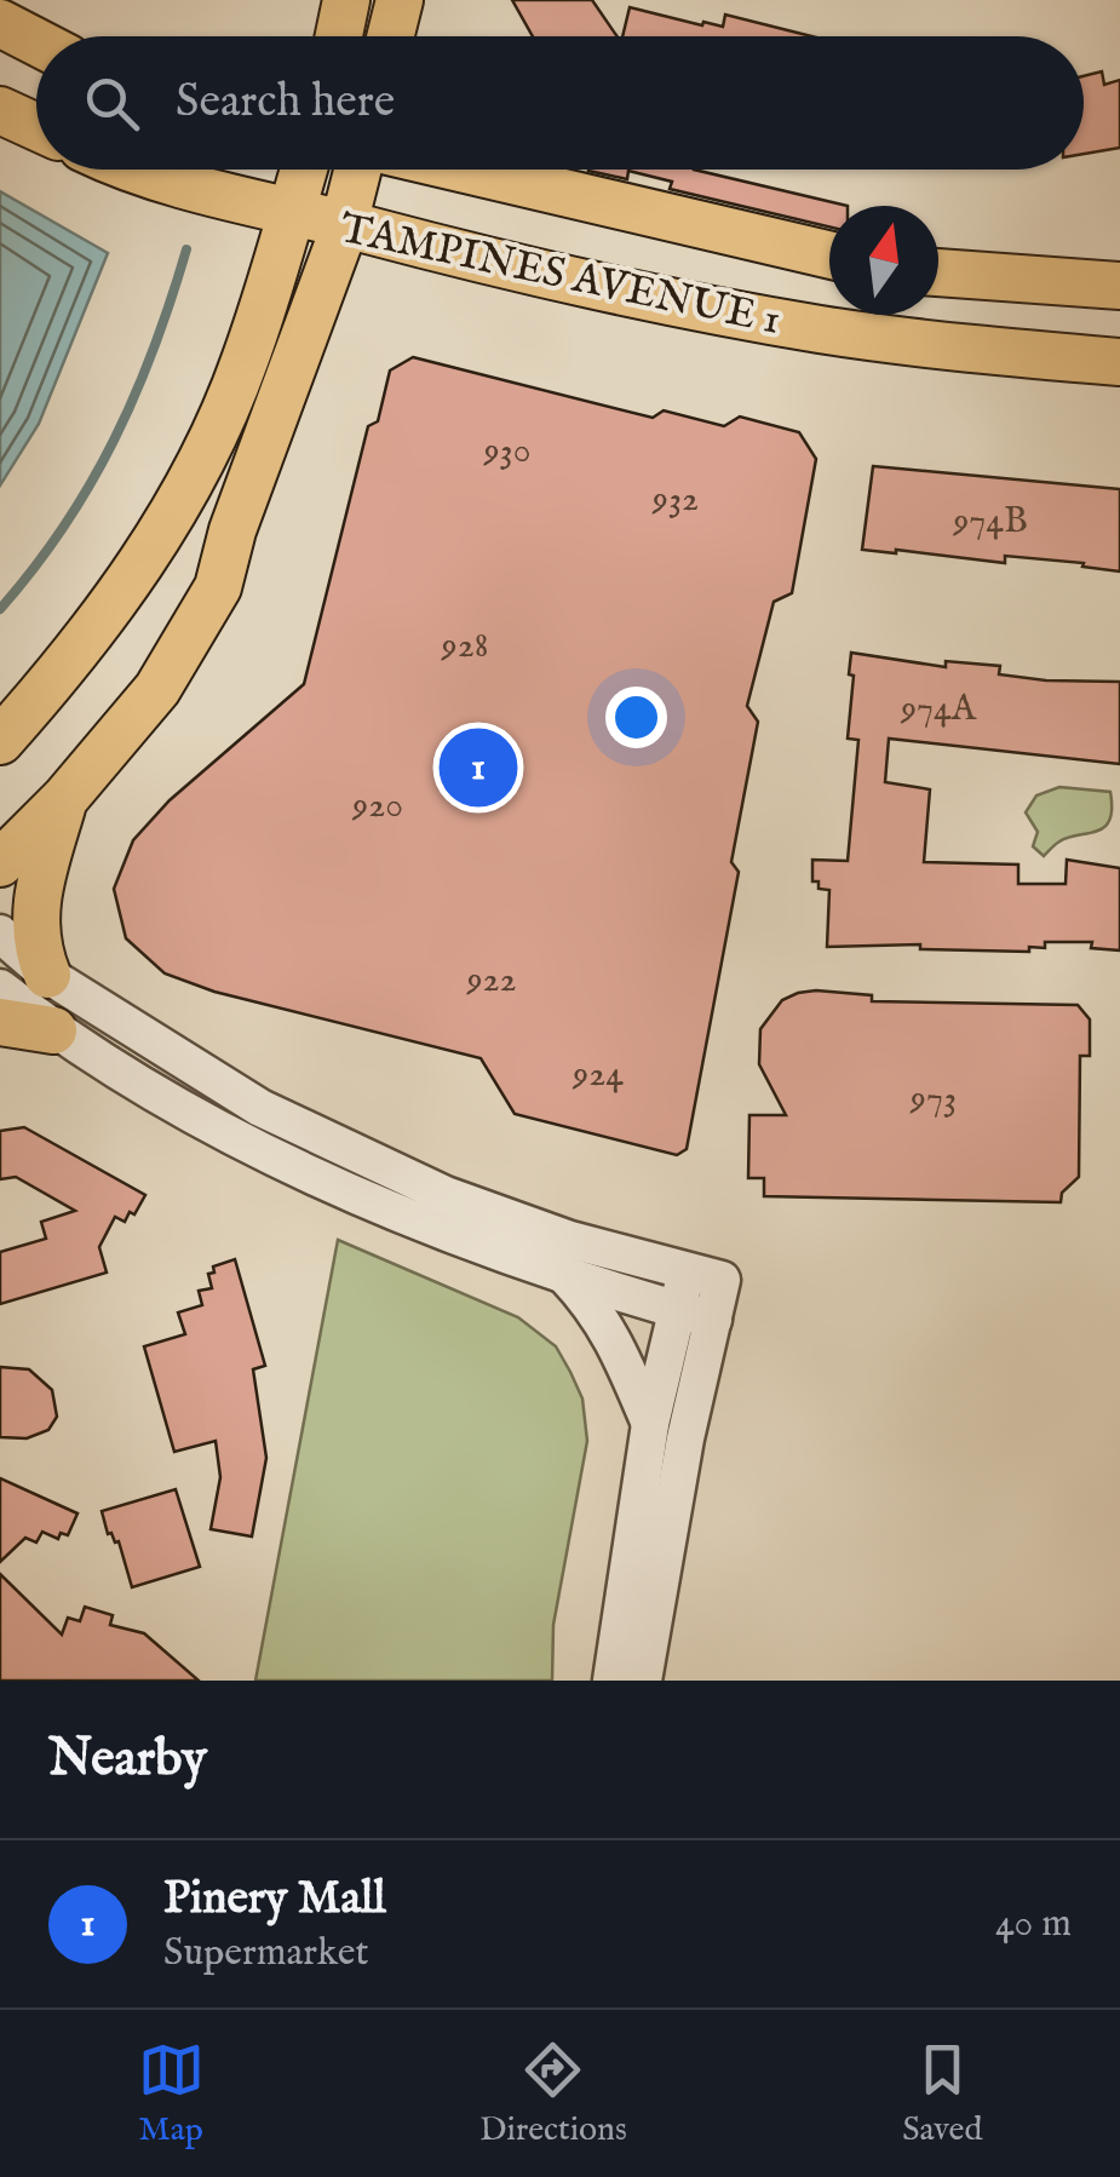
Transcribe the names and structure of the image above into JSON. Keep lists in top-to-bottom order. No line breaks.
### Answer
{"streets":{"main road":["TAMPINES AVENUE 1"]},"house_numbers":["930","932","974B","928","974A","920","922","924","973"],"north":"top","page":{"search":"Search here","pins":"1","heading":"Nearby","list":[{"mark":"1","name":"Pinery Mall","note":"Supermarket","value":"40 m"}],"nav":["Map","Directions","Saved"]}}
